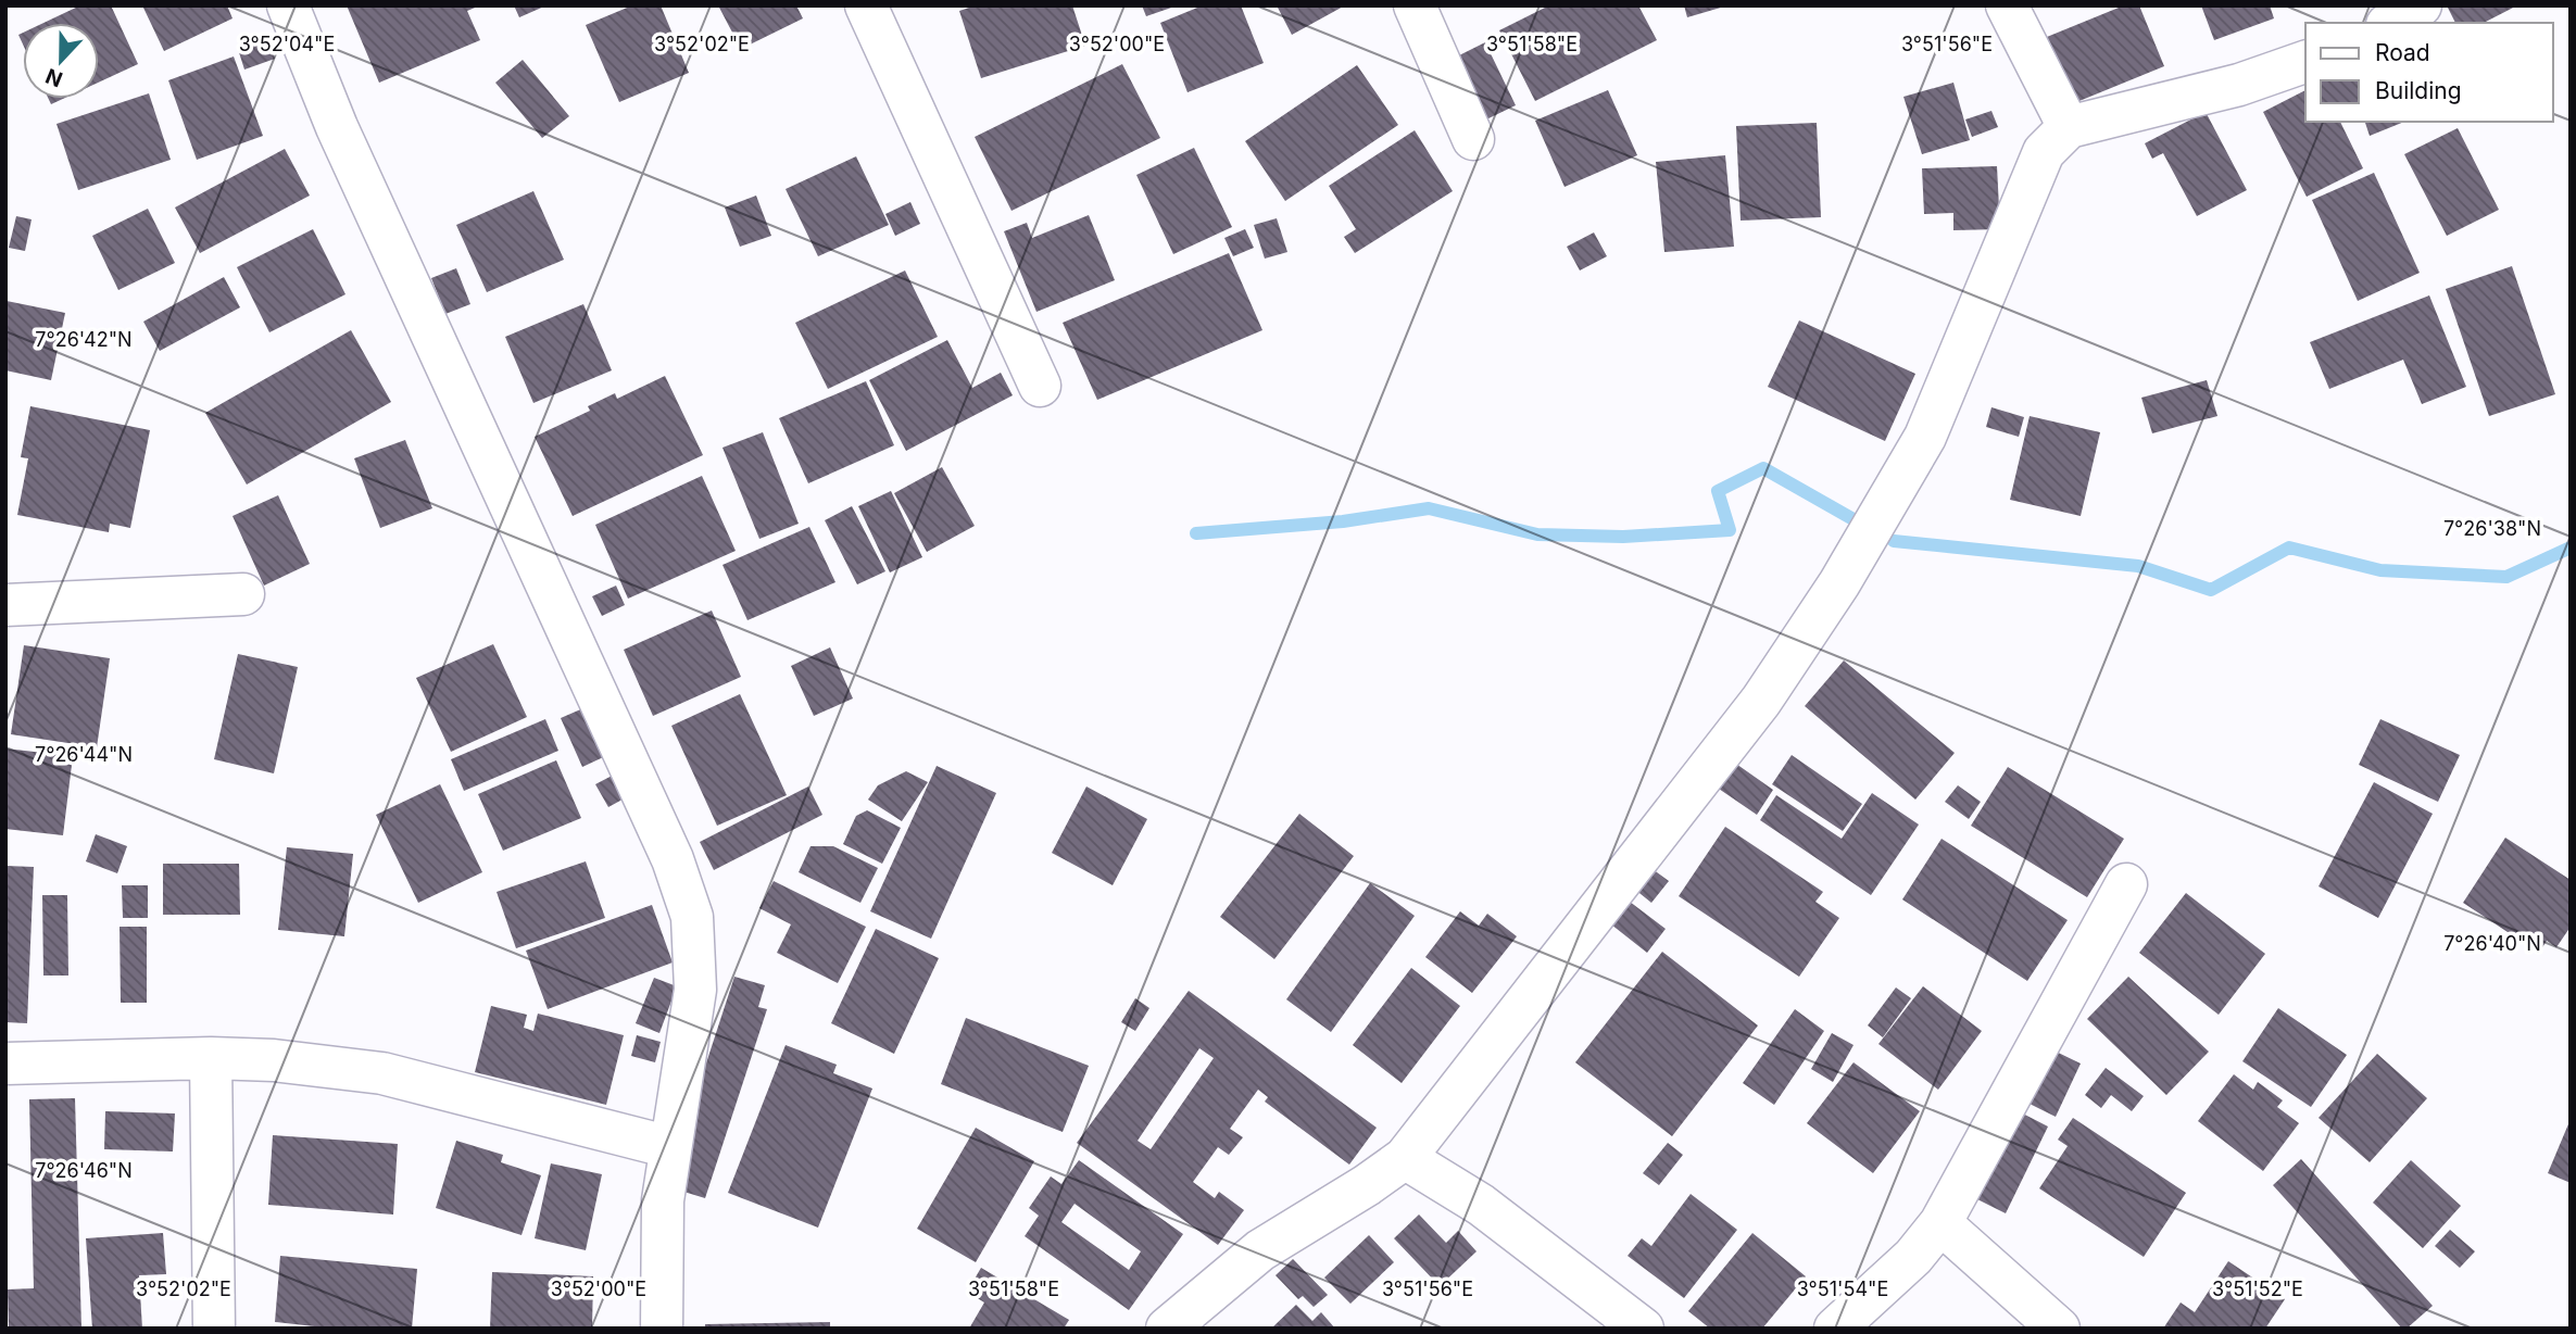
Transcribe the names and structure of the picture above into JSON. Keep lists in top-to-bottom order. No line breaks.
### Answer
{"legend":["Road","Building"],"north":"bottom","coordinates":["3°52'04\"E","3°52'02\"E","3°52'00\"E","3°51'58\"E","3°51'56\"E","7°26'42\"N","7°26'38\"N","7°26'44\"N","7°26'40\"N","7°26'46\"N","3°51'54\"E","3°51'52\"E"]}
